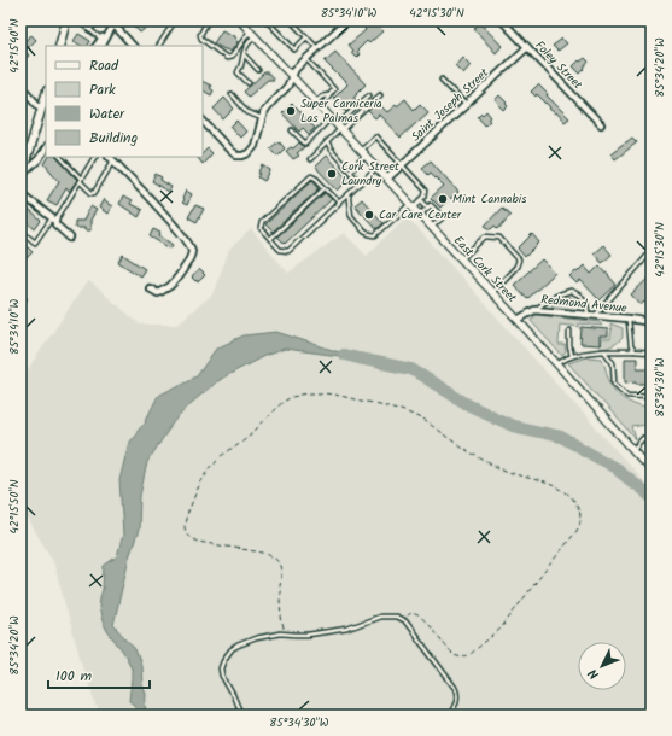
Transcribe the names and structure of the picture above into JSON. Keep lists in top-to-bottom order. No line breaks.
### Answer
{"streets":{"street":["Foley Street","Saint Joseph Street","East Cork Street","Redmond Avenue"]},"crossings":[["Foley Street","Saint Joseph Street"],["Saint Joseph Street","East Cork Street"],["East Cork Street","Redmond Avenue"]],"places":["Super Carniceria Las Palmas","Cork Street Laundry","Mint Cannabis","Car Care Center"],"legend":["Road","Park","Water","Building"],"scale_bar":"100 m","north":"bottom left","coordinates":["85°34'10\"W","42°15'30\"N","42°15'40\"N","85°34'20\"W","85°34'30\"W","42°15'50\"N"]}
